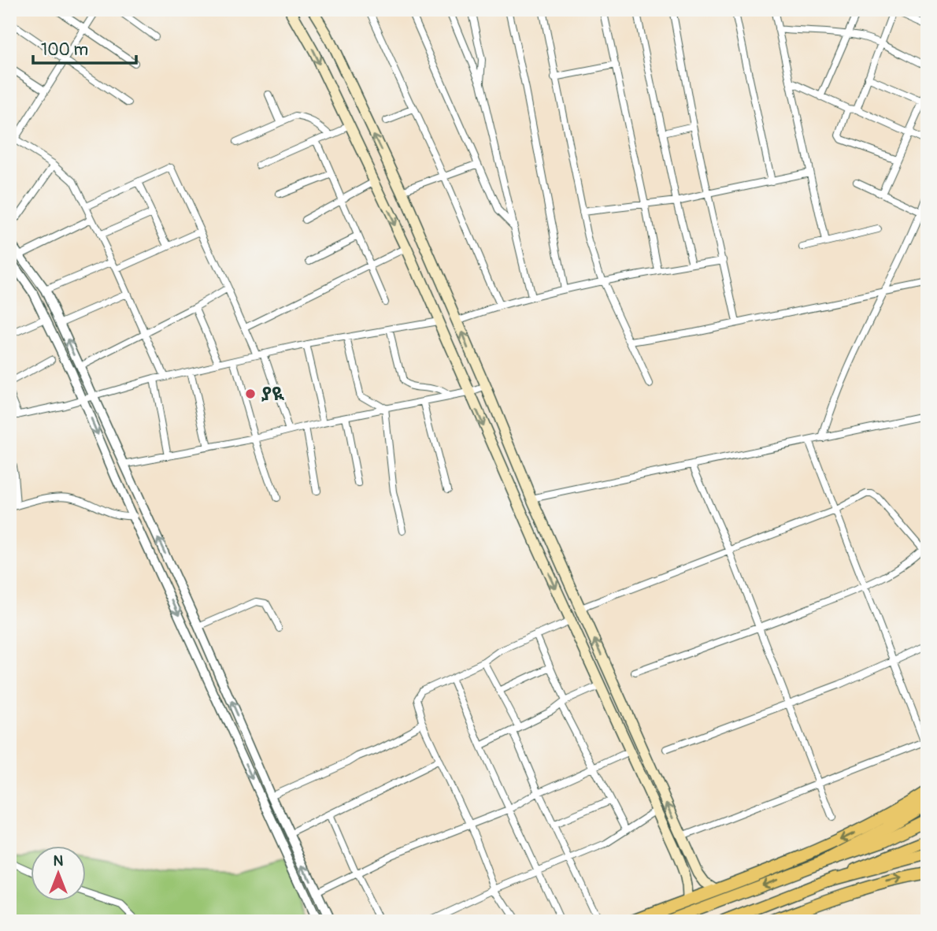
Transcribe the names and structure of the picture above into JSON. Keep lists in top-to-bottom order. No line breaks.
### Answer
{"places":["ያዪ"],"scale_bar":"100 m","north":"top"}
